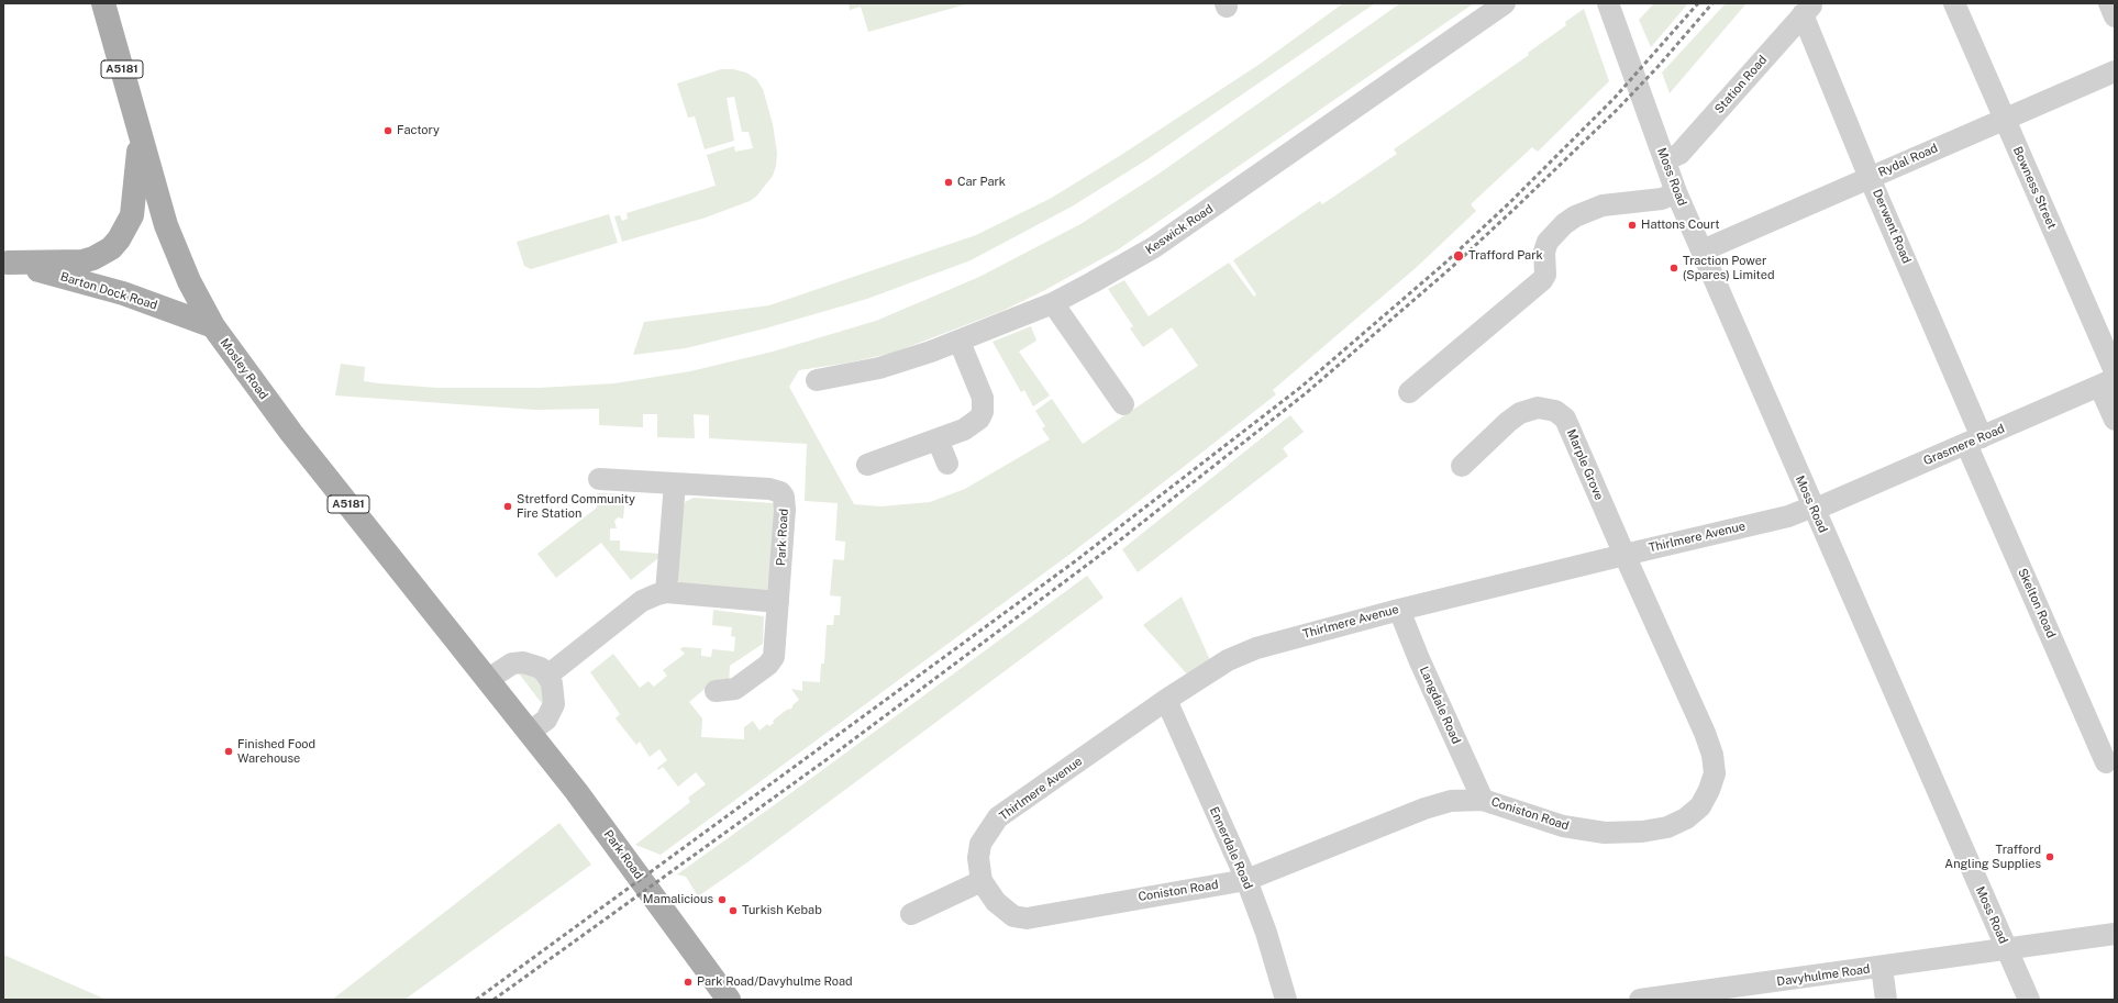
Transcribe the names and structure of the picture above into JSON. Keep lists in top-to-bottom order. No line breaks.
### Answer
{"streets":{"main road":["A5181","Barton Dock Road","Mosley Road","Park Road"],"street":["Station Road","Rydal Road","Moss Road","Bowness Street","Derwent Road","Keswick Road","Grasmere Road","Marple Grove","Thirlmere Avenue","Skelton Road","Langdale Road","Coniston Road","Ennerdale Road","Davyhulme Road"]},"crossings":[["Station Road","Moss Road"],["Station Road","Derwent Road"],["Rydal Road","Moss Road"],["Rydal Road","Bowness Street"],["Rydal Road","Derwent Road"],["Moss Road","Grasmere Road"],["Moss Road","Thirlmere Avenue"],["Moss Road","Davyhulme Road"],["Bowness Street","Grasmere Road"],["Derwent Road","Grasmere Road"],["Derwent Road","Skelton Road"],["Barton Dock Road","Mosley Road"],["Mosley Road","Park Road"],["Grasmere Road","Thirlmere Avenue"],["Grasmere Road","Skelton Road"],["Marple Grove","Thirlmere Avenue"],["Marple Grove","Coniston Road"],["Thirlmere Avenue","Langdale Road"],["Thirlmere Avenue","Coniston Road"],["Thirlmere Avenue","Ennerdale Road"],["Langdale Road","Coniston Road"],["Coniston Road","Ennerdale Road"]],"places":["Factory","Car Park","Hattons Court","Trafford Park","Traction Power (Spares) Limited","Stretford Community Fire Station","Finished Food Warehouse","Trafford Angling Supplies","Mamalicious","Turkish Kebab","Park Road/Davyhulme Road"]}
